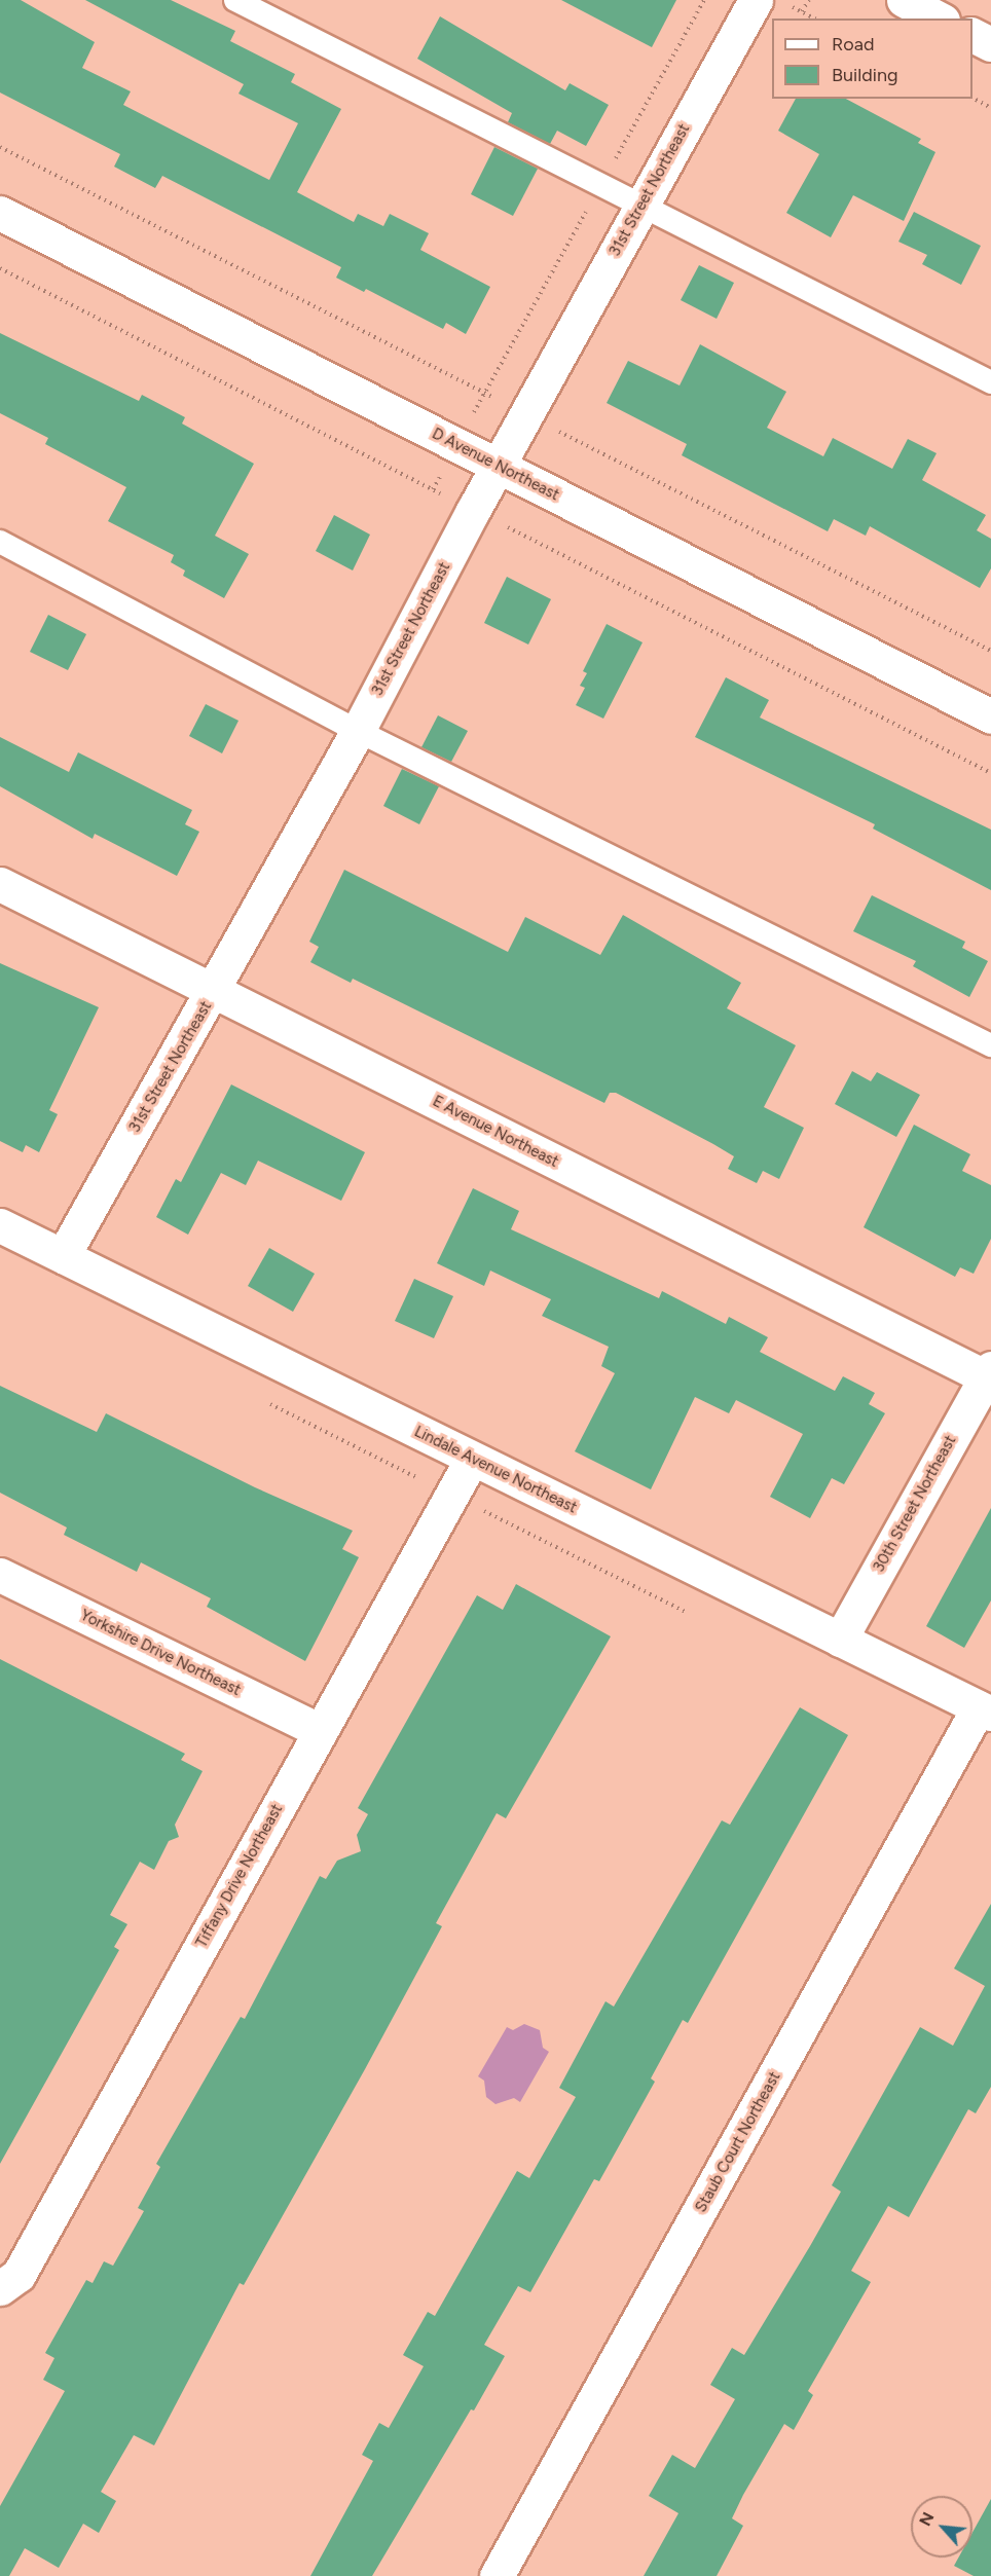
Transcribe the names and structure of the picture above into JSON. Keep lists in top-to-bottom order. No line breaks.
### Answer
{"streets":{"street":["31st Street Northeast","D Avenue Northeast","E Avenue Northeast","Lindale Avenue Northeast","30th Street Northeast","Yorkshire Drive Northeast","Tiffany Drive Northeast","Staub Court Northeast"]},"crossings":[["31st Street Northeast","D Avenue Northeast"],["31st Street Northeast","E Avenue Northeast"],["31st Street Northeast","Lindale Avenue Northeast"],["E Avenue Northeast","30th Street Northeast"],["Lindale Avenue Northeast","30th Street Northeast"],["Lindale Avenue Northeast","Tiffany Drive Northeast"],["Lindale Avenue Northeast","Staub Court Northeast"],["Yorkshire Drive Northeast","Tiffany Drive Northeast"]],"legend":["Road","Building"],"north":"top left"}
